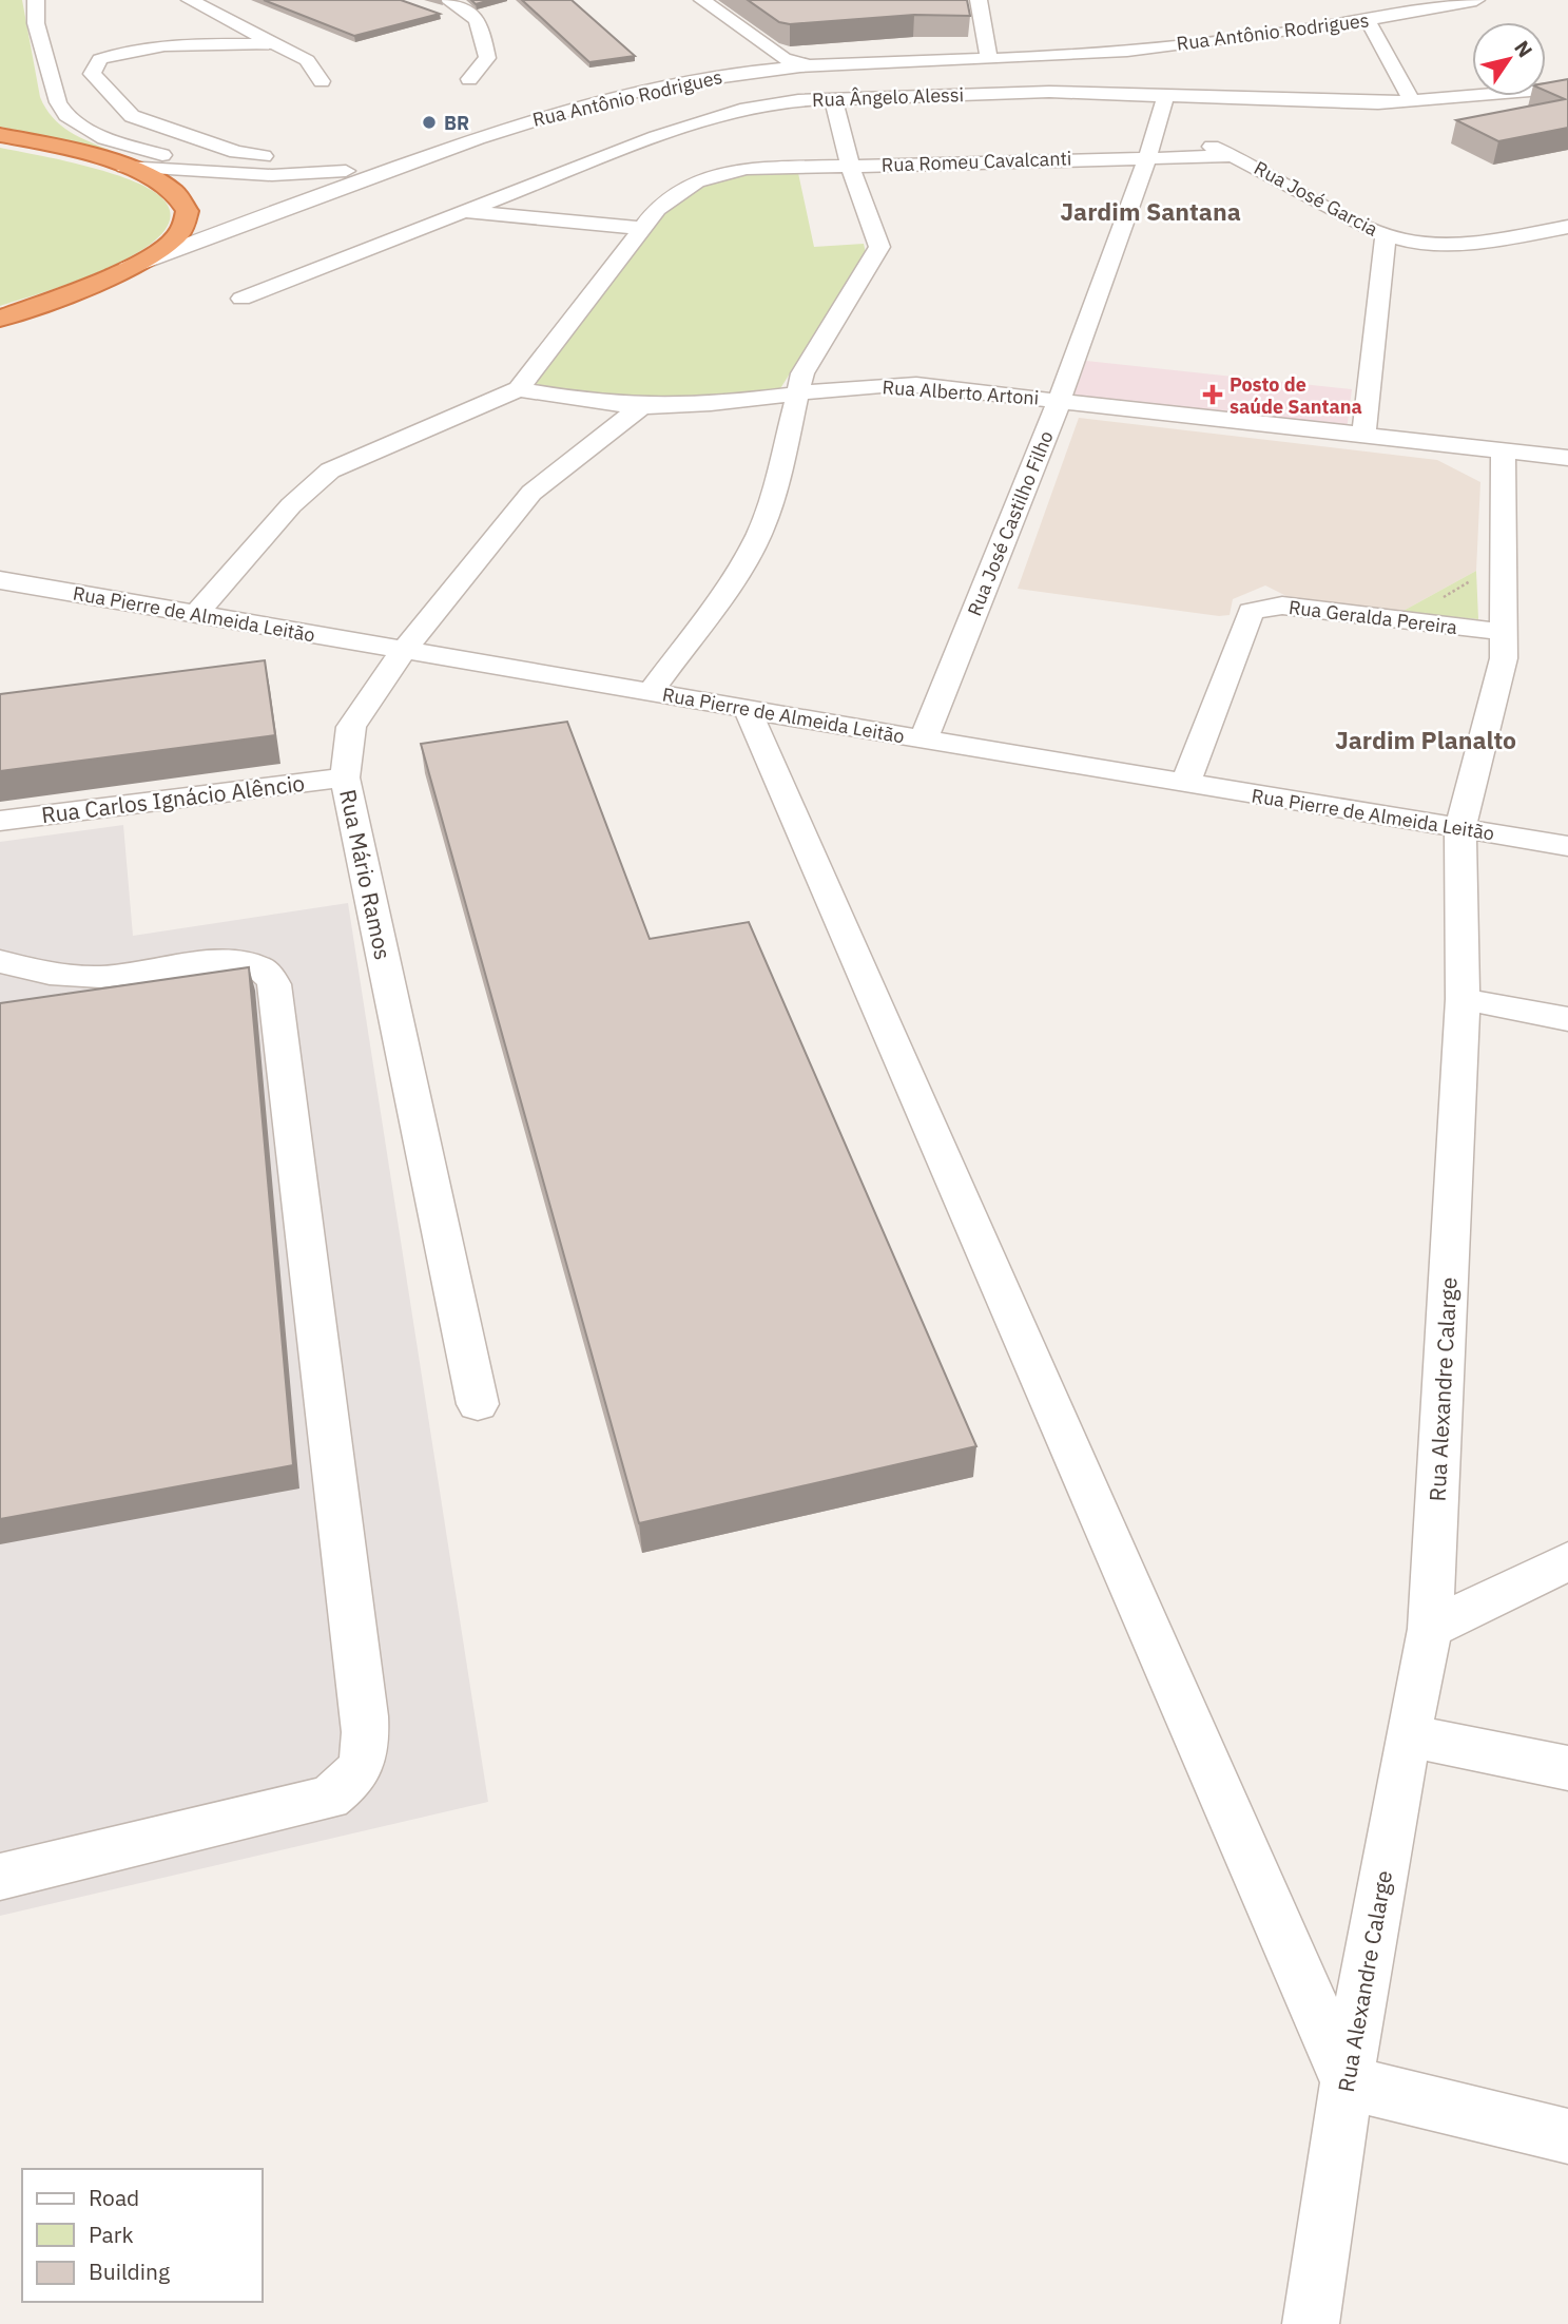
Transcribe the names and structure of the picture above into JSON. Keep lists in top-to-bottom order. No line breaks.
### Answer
{"streets":{"street":["Rua Antônio Rodrigues","Rua Ângelo Alessi","Rua Romeu Cavalcanti","Rua José Garcia","Rua Alberto Artoni","Rua José Castilho Filho","Rua Pierre de Almeida Leitão","Rua Geralda Pereira","Rua Carlos Ignácio Alêncio","Rua Mário Ramos","Rua Alexandre Calarge"]},"crossings":[["Rua Ângelo Alessi","Rua José Castilho Filho"],["Rua Romeu Cavalcanti","Rua José Garcia"],["Rua Romeu Cavalcanti","Rua José Castilho Filho"],["Rua José Garcia","Rua José Castilho Filho"],["Rua Alberto Artoni","Rua José Castilho Filho"],["Rua Alberto Artoni","Rua Mário Ramos"],["Rua Alberto Artoni","Rua Alexandre Calarge"],["Rua José Castilho Filho","Rua Pierre de Almeida Leitão"],["Rua Pierre de Almeida Leitão","Rua Geralda Pereira"],["Rua Pierre de Almeida Leitão","Rua Mário Ramos"],["Rua Pierre de Almeida Leitão","Rua Alexandre Calarge"],["Rua Geralda Pereira","Rua Alexandre Calarge"],["Rua Carlos Ignácio Alêncio","Rua Mário Ramos"]],"districts":["Jardim Santana","Jardim Planalto"],"places":{"other":["BR"],"health":["Posto de saúde Santana"]},"legend":["Road","Park","Building"],"north":"top right"}
